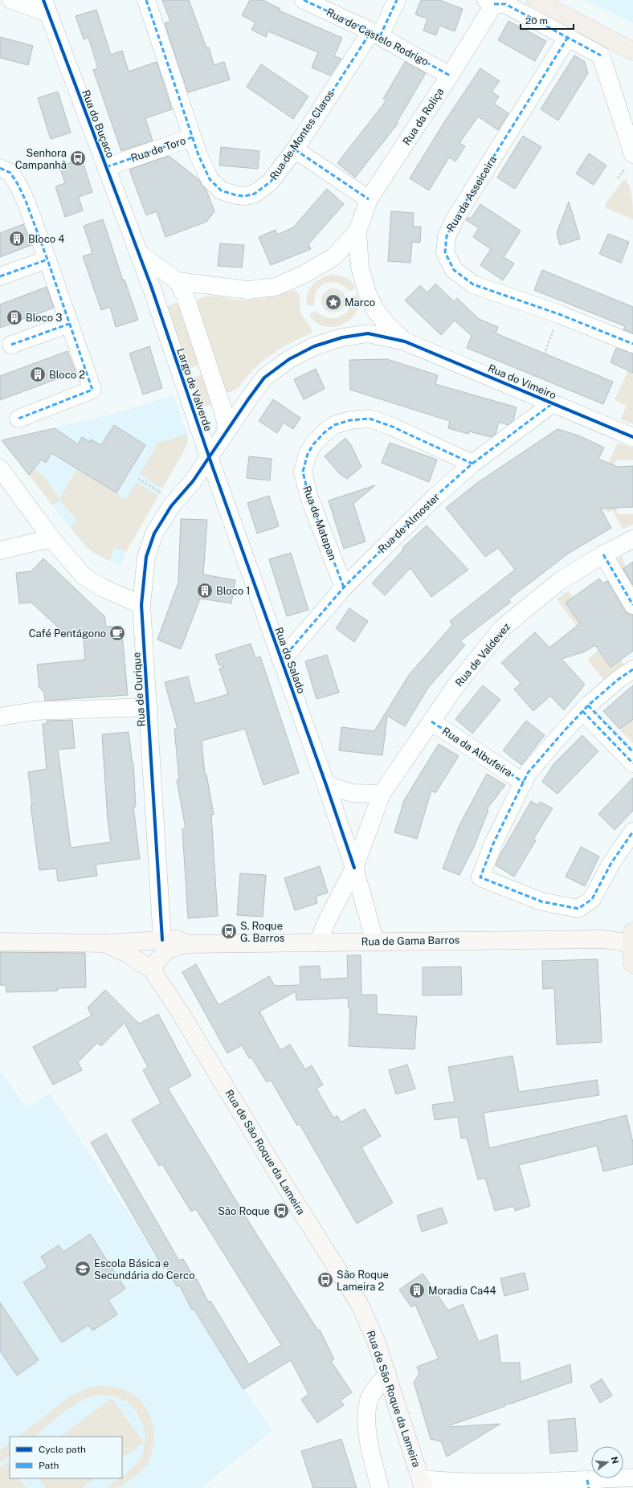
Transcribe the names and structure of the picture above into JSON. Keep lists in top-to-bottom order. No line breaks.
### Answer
{"streets":{"main road":["Rua de Gama Barros","Rua de São Roque da Lameira"],"street":["Rua de Castelo Rodrigo","Rua da Roliça","Rua do Buçaco","Rua de Montes Claros","Rua de Toro","Rua da Asseiceira","Rua do Vimeiro","Largo de Valverde","Rua de Matapan","Rua de Almoster","Rua de Valdevez","Rua do Salado","Rua de Ourique","Rua da Albufeira"]},"crossings":[["Rua de Castelo Rodrigo","Rua da Roliça"],["Rua de Castelo Rodrigo","Rua de Montes Claros"],["Rua da Roliça","Largo de Valverde"],["Rua do Buçaco","Rua de Toro"],["Rua do Buçaco","Largo de Valverde"],["Rua de Montes Claros","Rua de Toro"],["Rua do Vimeiro","Largo de Valverde"],["Rua do Vimeiro","Rua de Almoster"],["Largo de Valverde","Rua do Salado"],["Largo de Valverde","Rua de Ourique"],["Rua de Matapan","Rua de Almoster"],["Rua de Almoster","Rua do Salado"],["Rua de Valdevez","Rua do Salado"],["Rua de Valdevez","Rua da Albufeira"],["Rua do Salado","Rua de Ourique"],["Rua do Salado","Rua de Gama Barros"],["Rua de Ourique","Rua de Gama Barros"],["Rua de Gama Barros","Rua de São Roque da Lameira"]],"places":{"bus stop":["Senhora Campanhã","S. Roque G. Barros","São Roque","São Roque Lameira 2"],"building":["Bloco 4","Bloco 3","Bloco 2","Bloco 1","Moradia Ca44"],"place":["Marco"],"cafe":["Café Pentágono"],"school or university":["Escola Básica e Secundária do Cerco"]},"legend":["Cycle path","Path"],"scale_bar":"20 m","north":"right"}
